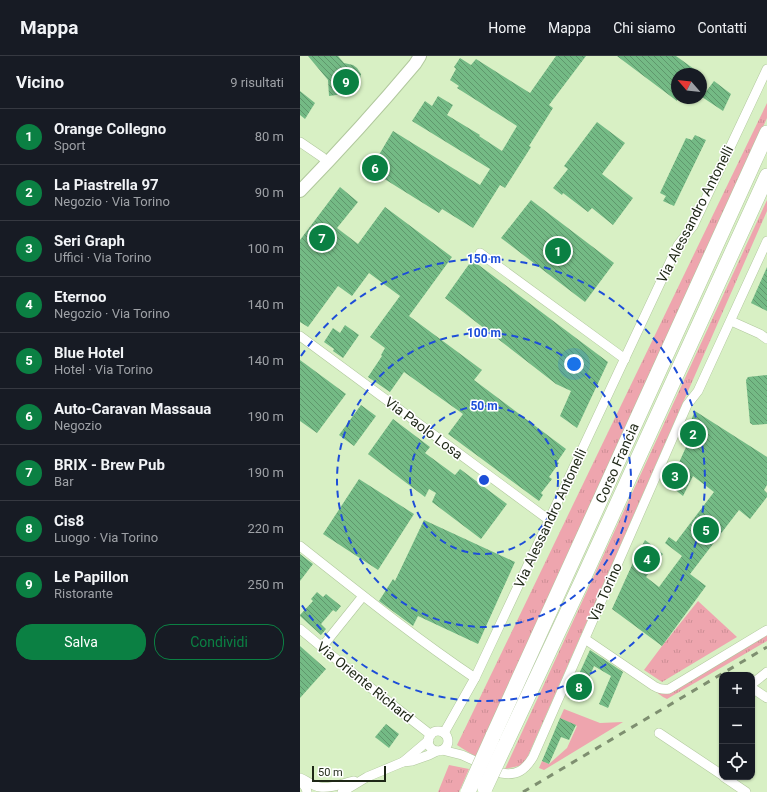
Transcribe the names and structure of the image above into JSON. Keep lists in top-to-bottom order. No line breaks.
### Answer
{"streets":{"main road":["Corso Francia"],"street":["Via Alessandro Antonelli","Via Paolo Losa","Via Torino","Via Oriente Richard"]},"crossings":[["Via Alessandro Antonelli","Via Paolo Losa"],["Via Alessandro Antonelli","Via Oriente Richard"]],"scale_bar":"50 m","north":"top left","page":{"header":"Mappa","nav":["Home","Mappa","Chi siamo","Contatti"],"heading":["Vicino","9 risultati"],"pins":["9","6","7","1","2","3","5","4","8"],"list":[{"mark":"1","name":"Orange Collegno","note":"Sport","value":"80 m"},{"mark":"2","name":"La Piastrella 97","note":"Negozio · Via Torino","value":"90 m"},{"mark":"3","name":"Seri Graph","note":"Uffici · Via Torino","value":"100 m"},{"mark":"4","name":"Eternoo","note":"Negozio · Via Torino","value":"140 m"},{"mark":"5","name":"Blue Hotel","note":"Hotel · Via Torino","value":"140 m"},{"mark":"6","name":"Auto-Caravan Massaua","note":"Negozio","value":"190 m"},{"mark":"7","name":"BRIX - Brew Pub","note":"Bar","value":"190 m"},{"mark":"8","name":"Cis8","note":"Luogo · Via Torino","value":"220 m"},{"mark":"9","name":"Le Papillon","note":"Ristorante","value":"250 m"}],"buttons":["Salva","Condividi"],"map_buttons":["+","−"],"scale":"50 m"},"rings":["150 m","100 m","50 m"]}
